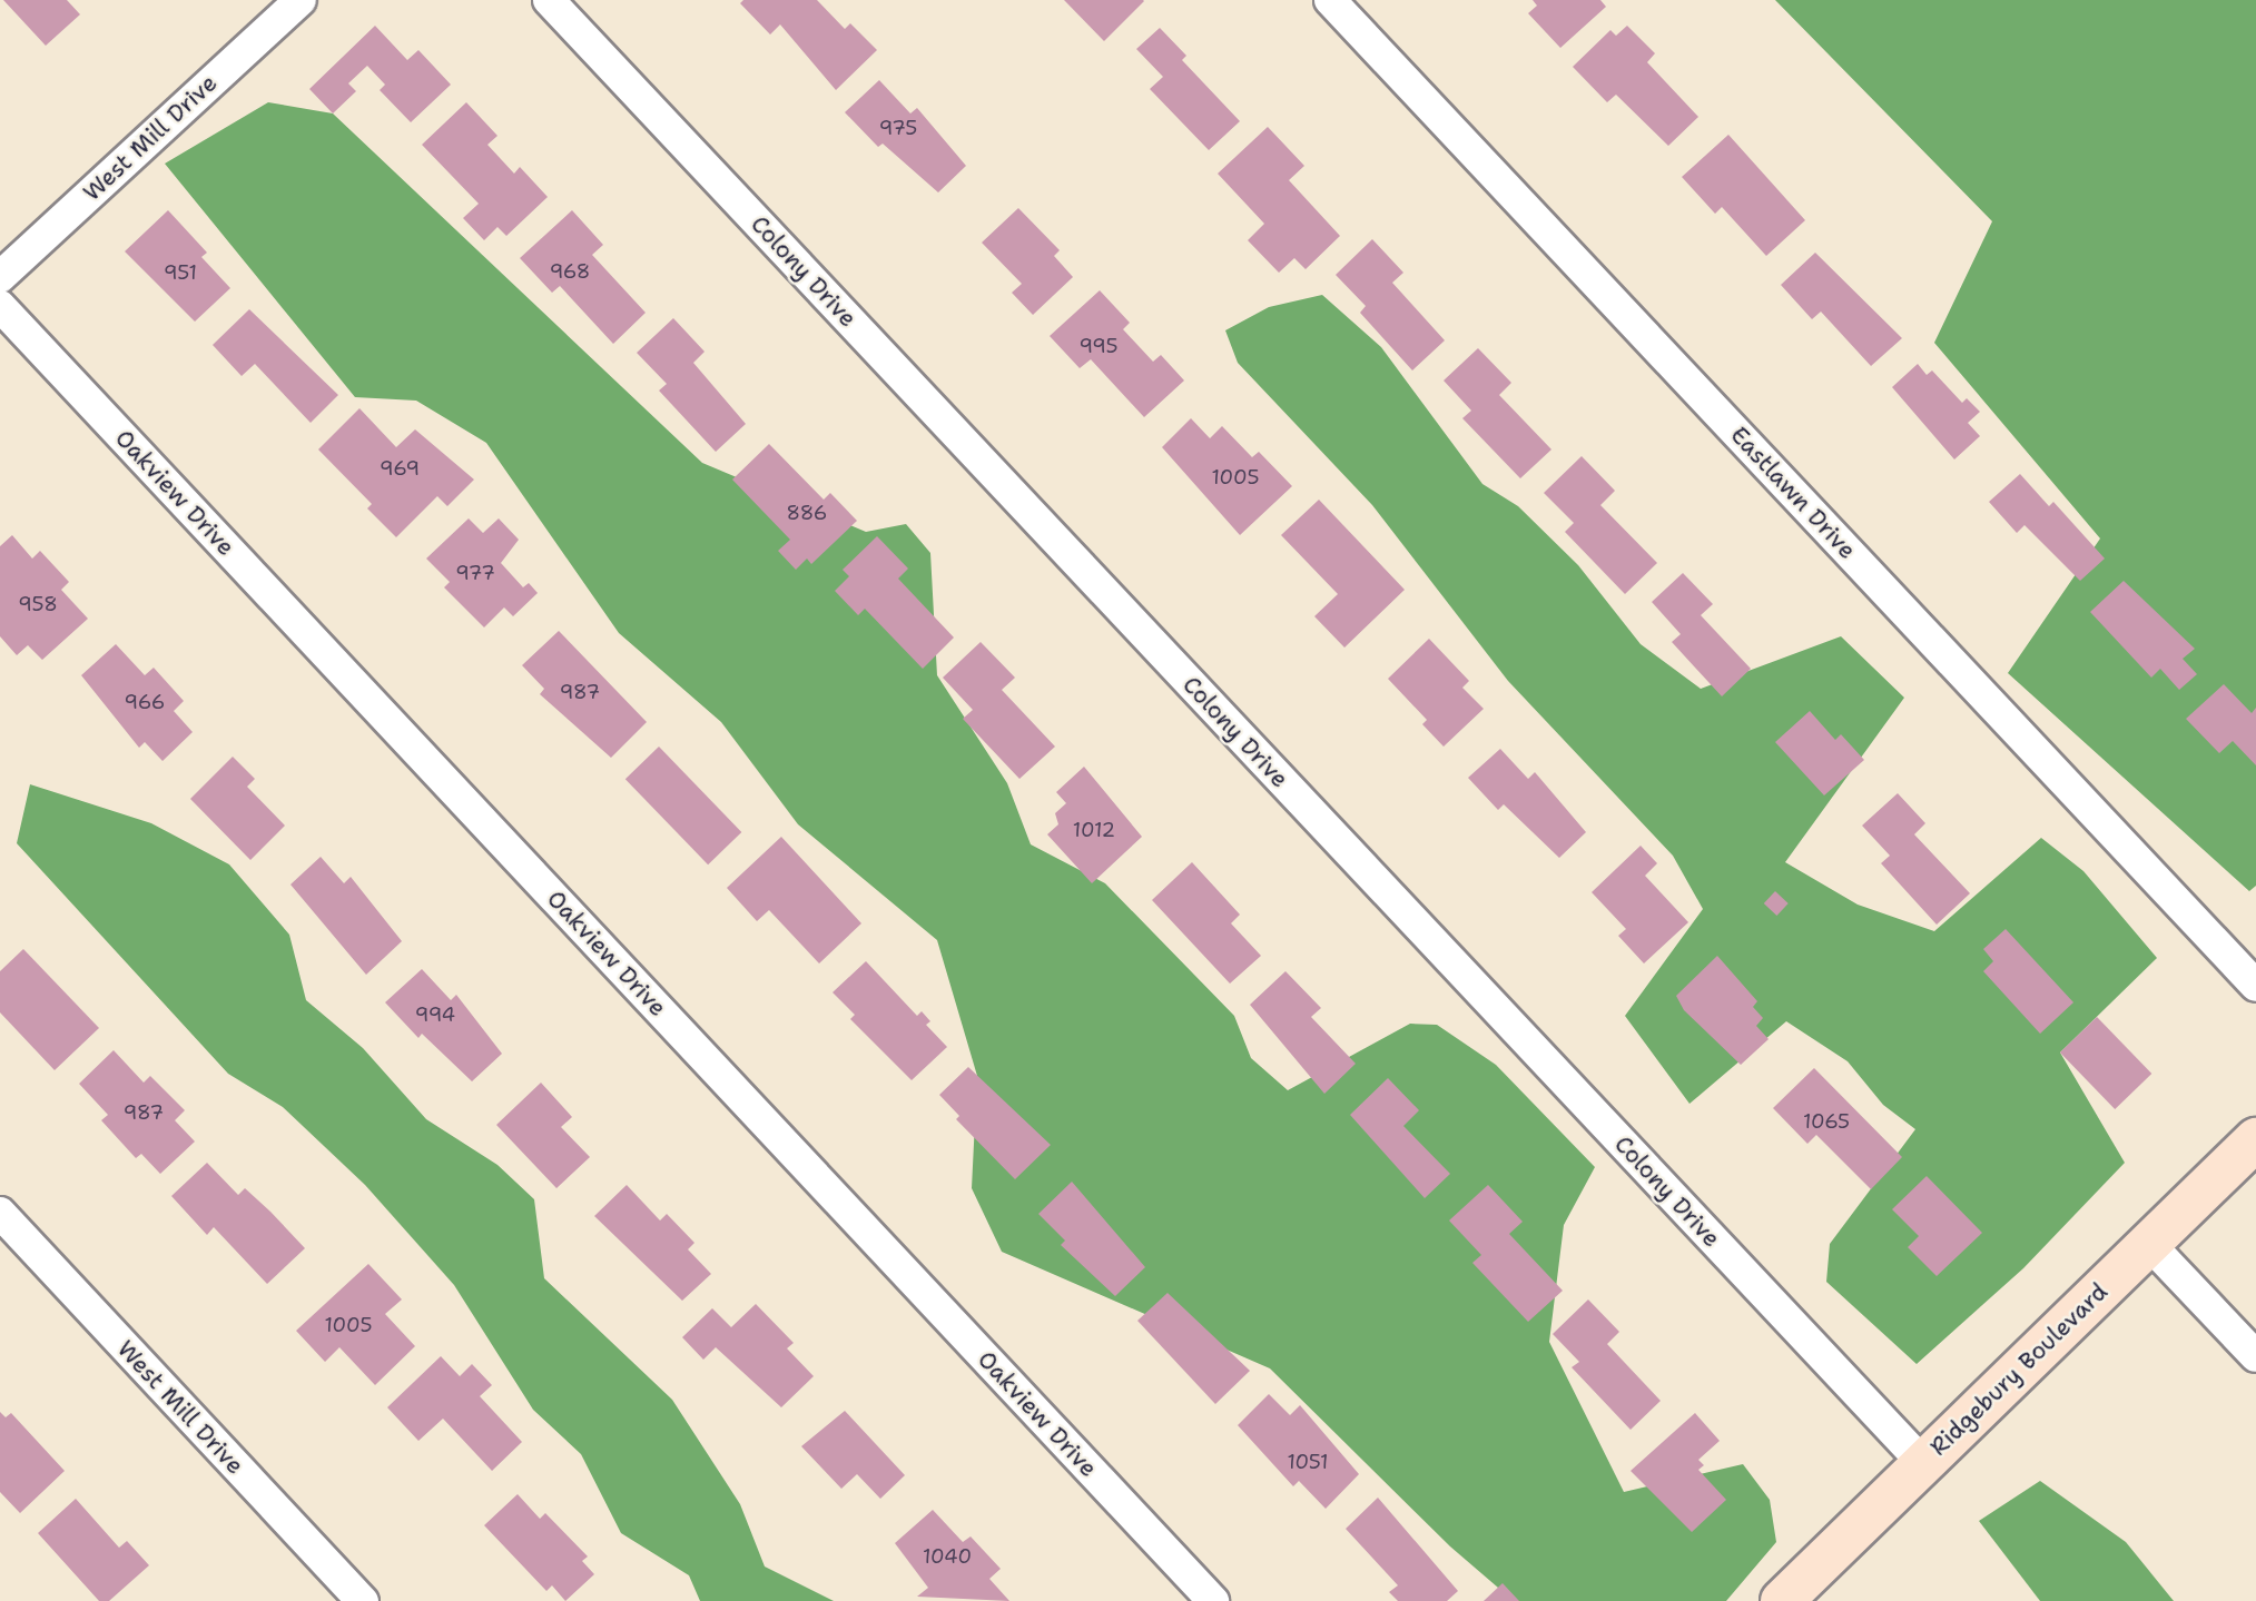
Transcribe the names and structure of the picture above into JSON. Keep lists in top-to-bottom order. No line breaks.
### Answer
{"streets":{"street":["West Mill Drive","Colony Drive","Oakview Drive","Eastlawn Drive","Ridgebury Boulevard"]},"crossings":[["Colony Drive","Ridgebury Boulevard"]],"house_numbers":["975","968","951","995","969","1005","886","977","958","987","966","1012","994","987","1065","1005","1051","1040"]}
